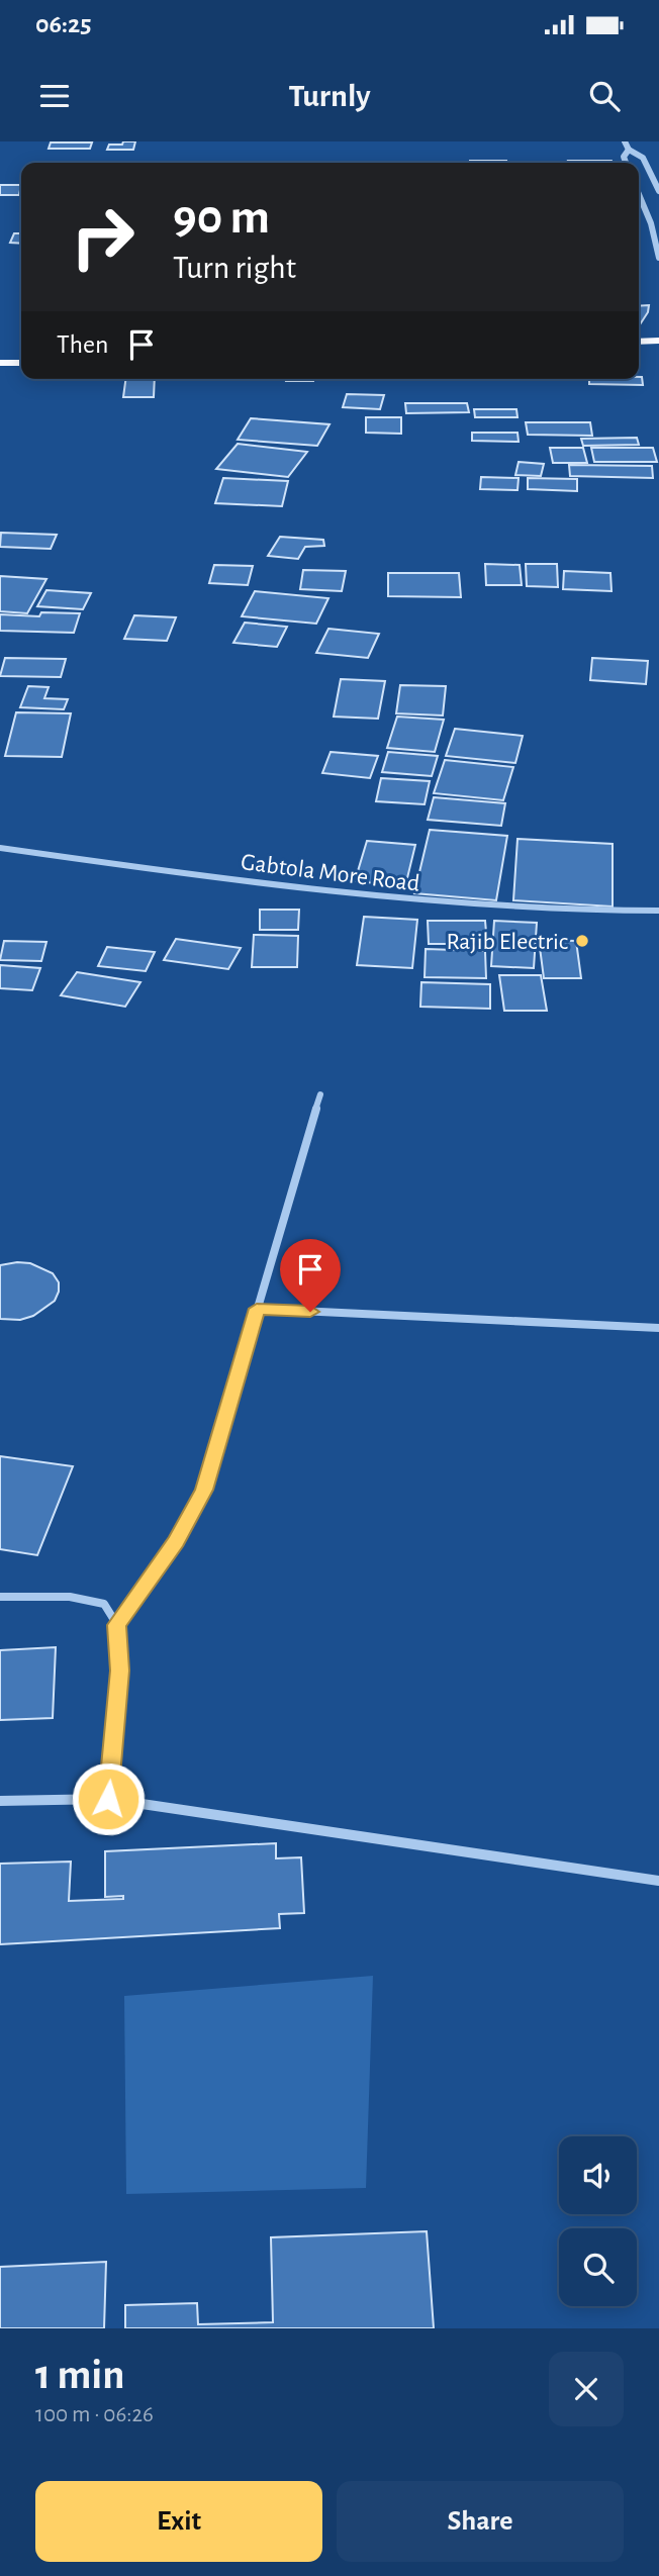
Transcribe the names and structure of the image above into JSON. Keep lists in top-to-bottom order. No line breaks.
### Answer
{"streets":{"street":["Gabtola More Road"]},"places":["Rajib Electric"],"page":{"status":"06:25","header":"Turnly","turn":["90 m","Turn right"],"then":"Then","heading":["1 min","100 m · 06:26"],"buttons":["Exit","Share"]}}
